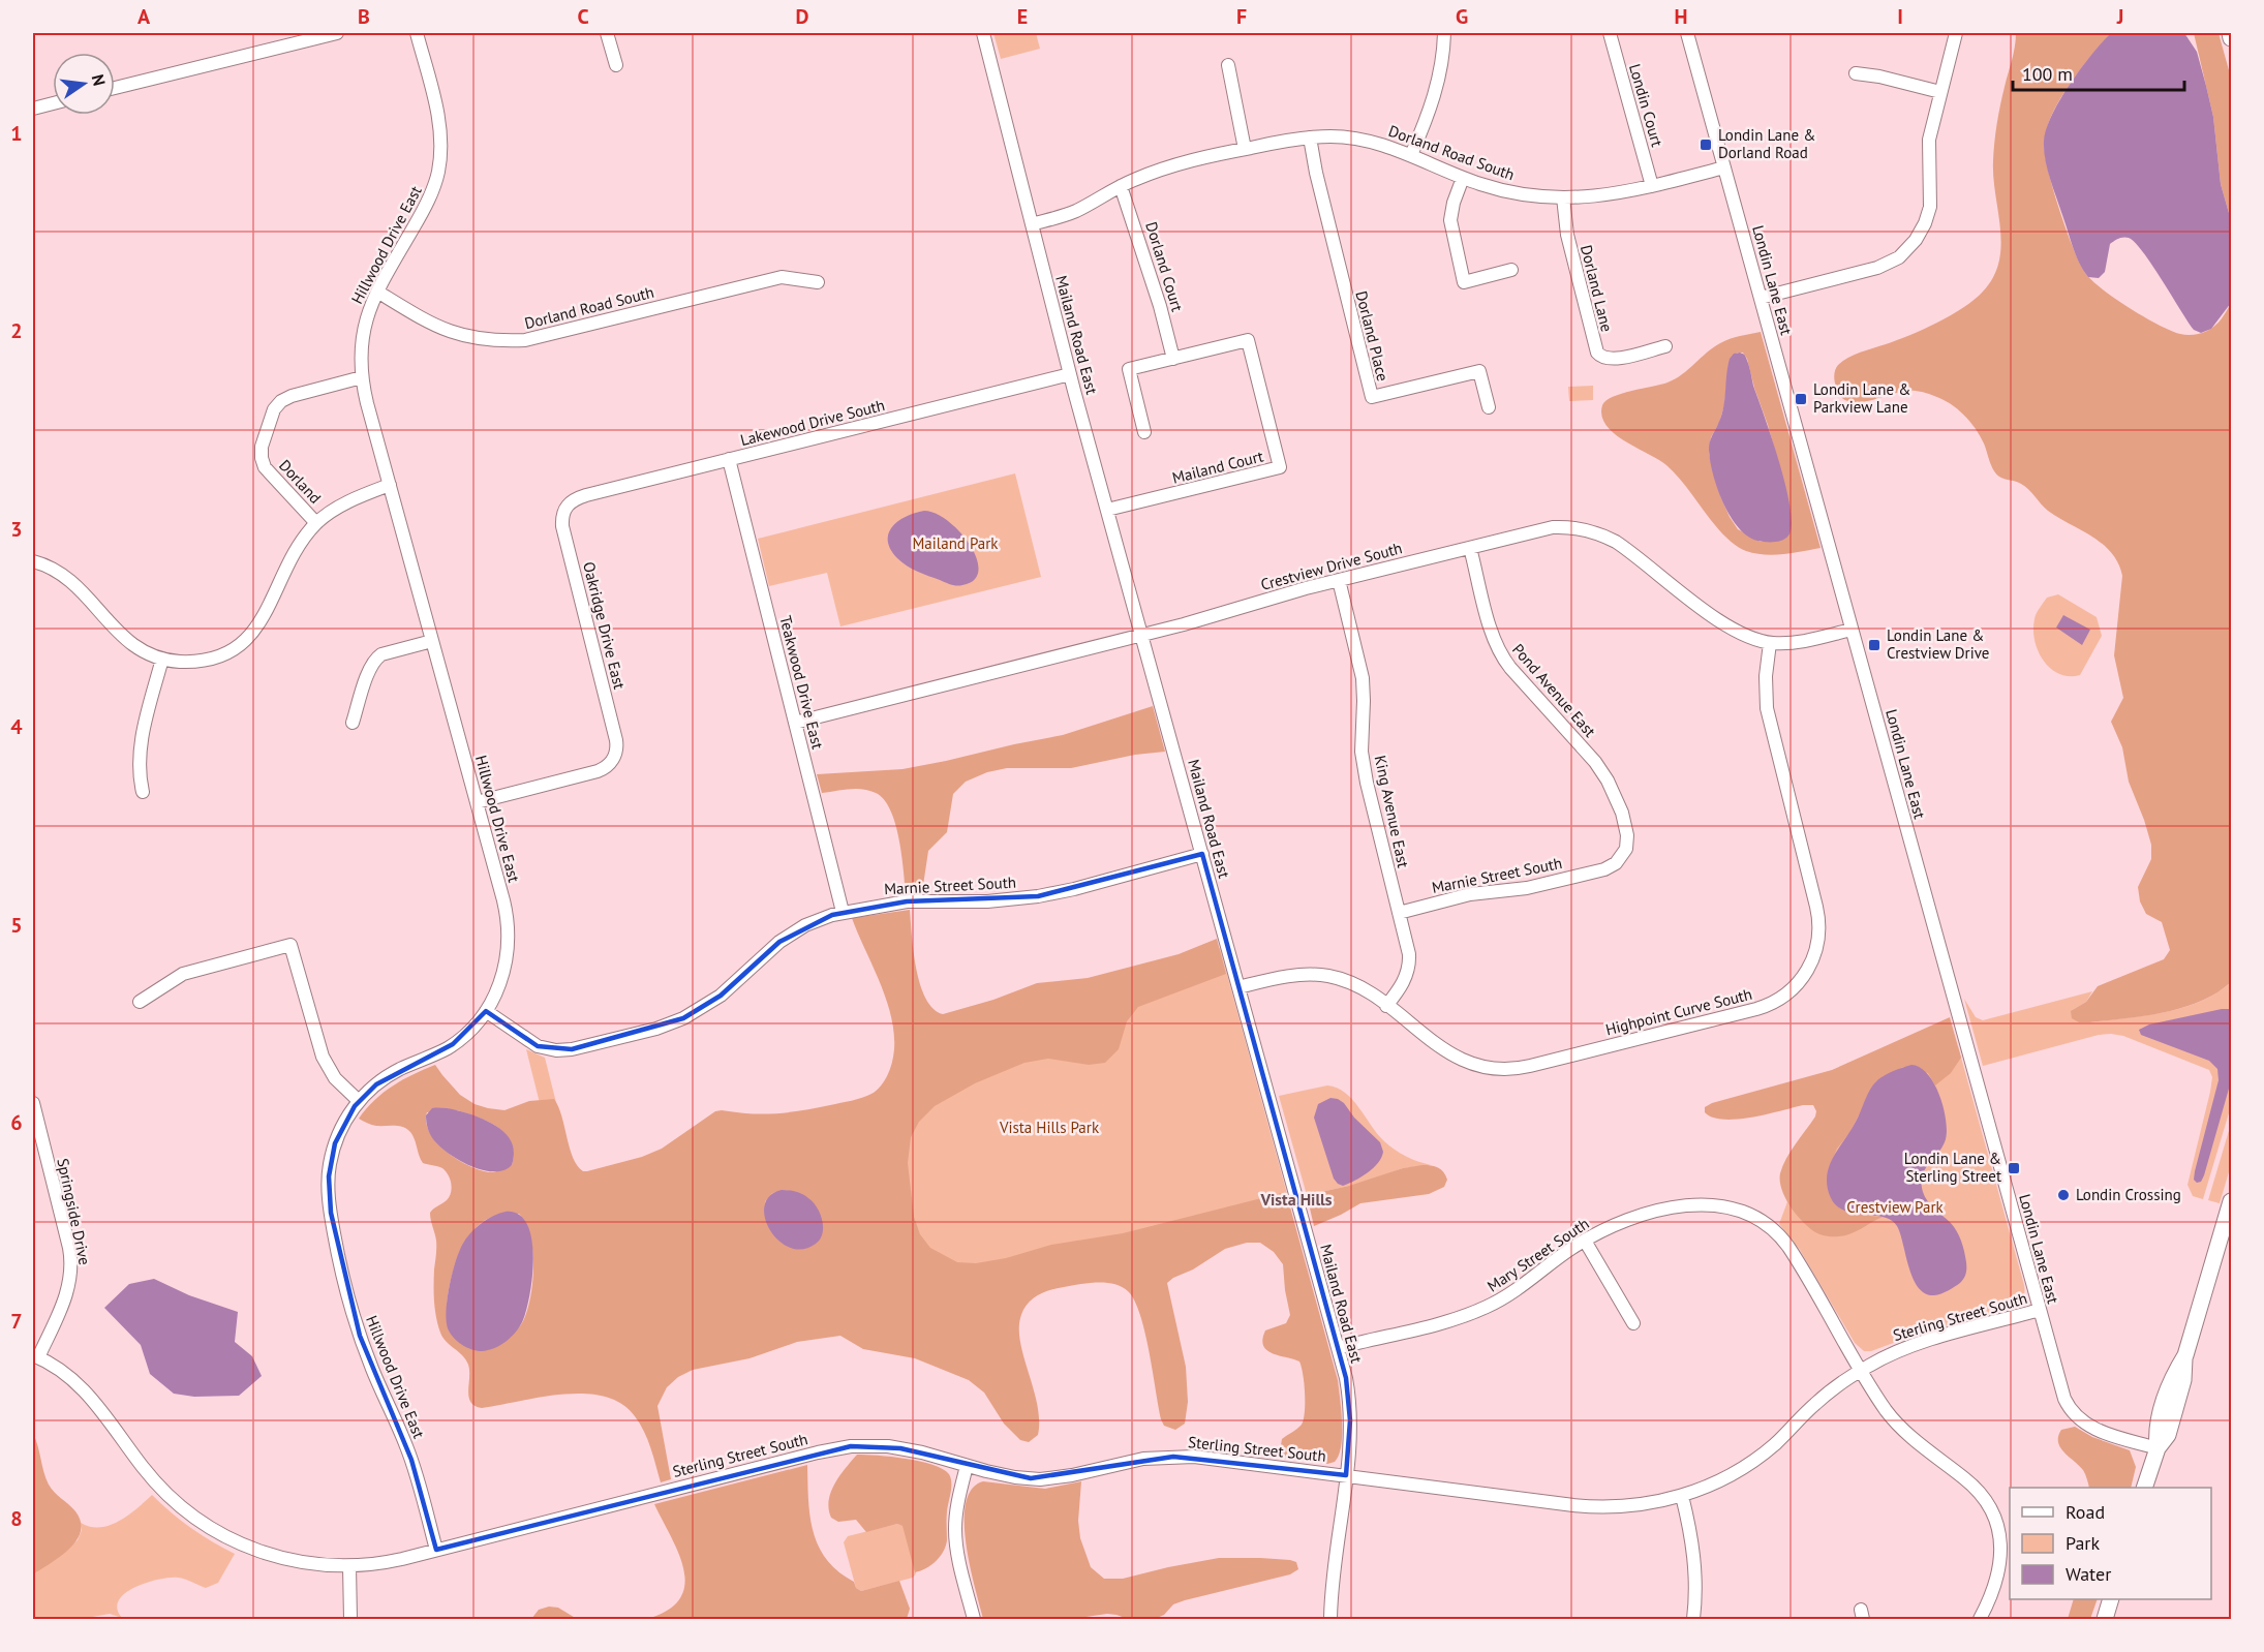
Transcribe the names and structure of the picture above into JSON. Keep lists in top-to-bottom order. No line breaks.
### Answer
{"streets":{"street":["Londin Court","Dorland Road South","Hillwood Drive East","Dorland Court","Londin Lane East","Dorland Lane","Mailand Road East","Dorland Place","Lakewood Drive South","Mailand Court","Dorland","Crestview Drive South","Oakridge Drive East","Teakwood Drive East","Pond Avenue East","King Avenue East","Marnie Street South","Highpoint Curve South","Springside Drive","Mary Street South","Sterling Street South"]},"crossings":[["Londin Court","Dorland Road South"],["Dorland Road South","Hillwood Drive East"],["Dorland Road South","Dorland Court"],["Dorland Road South","Londin Lane East"],["Dorland Road South","Dorland Lane"],["Dorland Road South","Mailand Road East"],["Dorland Road South","Dorland Place"],["Hillwood Drive East","Dorland"],["Hillwood Drive East","Oakridge Drive East"],["Hillwood Drive East","Marnie Street South"],["Hillwood Drive East","Sterling Street South"],["Dorland Court","Mailand Court"],["Londin Lane East","Crestview Drive South"],["Londin Lane East","Sterling Street South"],["Mailand Road East","Lakewood Drive South"],["Mailand Road East","Mailand Court"],["Mailand Road East","Crestview Drive South"],["Mailand Road East","Marnie Street South"],["Mailand Road East","Highpoint Curve South"],["Mailand Road East","Mary Street South"],["Mailand Road East","Sterling Street South"],["Lakewood Drive South","Oakridge Drive East"],["Lakewood Drive South","Teakwood Drive East"],["Crestview Drive South","Teakwood Drive East"],["Crestview Drive South","Pond Avenue East"],["Crestview Drive South","King Avenue East"],["Crestview Drive South","Highpoint Curve South"],["Teakwood Drive East","Marnie Street South"],["Pond Avenue East","Marnie Street South"],["King Avenue East","Marnie Street South"],["King Avenue East","Highpoint Curve South"],["Springside Drive","Sterling Street South"],["Mary Street South","Sterling Street South"]],"districts":["Vista Hills"],"parks":["Mailand Park","Vista Hills Park","Crestview Park"],"places":{"transit":["Londin Lane & Dorland Road","Londin Lane & Parkview Lane","Londin Lane & Crestview Drive","Londin Lane & Sterling Street"],"other":["Londin Crossing"]},"legend":["Road","Park","Water"],"scale_bar":"100 m","north":"right","grid":{"columns":["A","B","C","D","E","F","G","H","I","J"],"rows":["1","2","3","4","5","6","7","8"]}}
